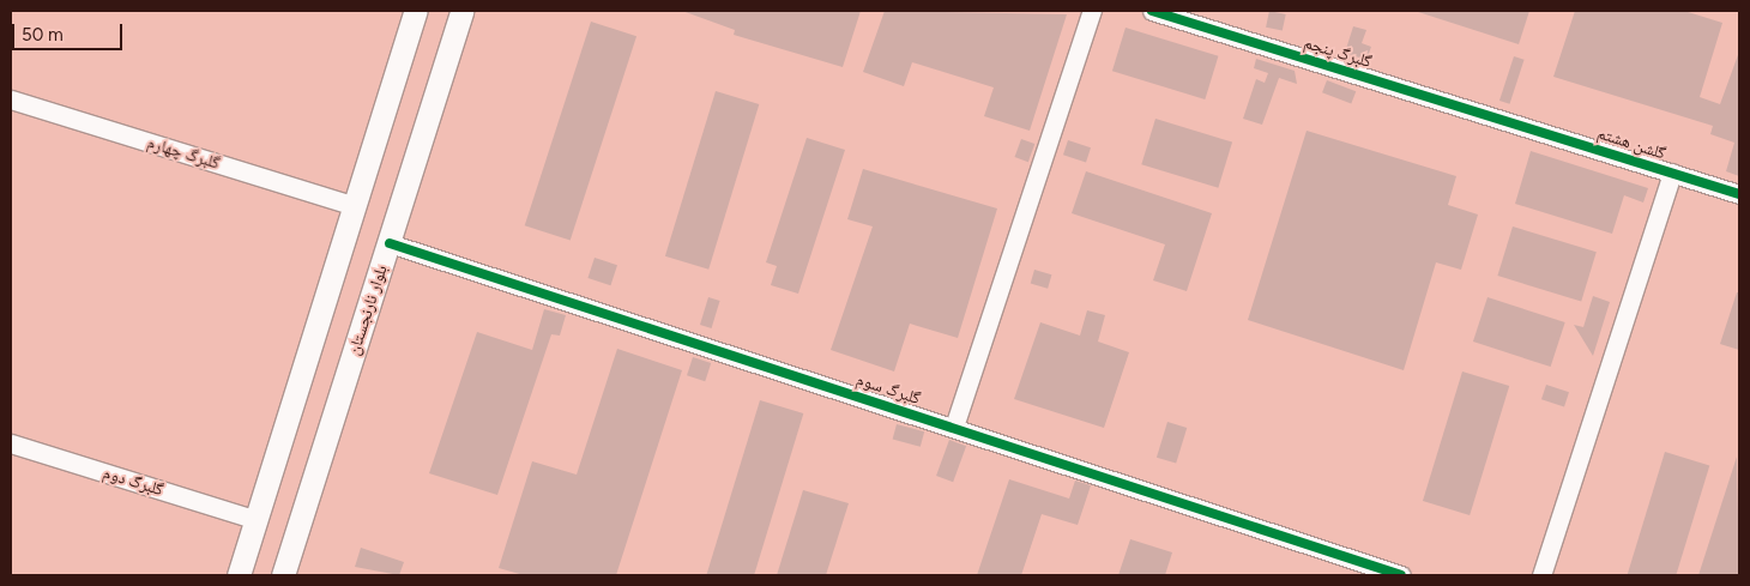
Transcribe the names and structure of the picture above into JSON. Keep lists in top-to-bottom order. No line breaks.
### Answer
{"streets":{"street":["گلبرگ پنجم","گلشن هشتم","گلبرگ چهارم","بلوار نارنجستان","گلبرگ سوم","گلبرگ دوم"]},"crossings":[["گلبرگ پنجم","گلشن هشتم"],["بلوار نارنجستان","گلبرگ سوم"]],"scale_bar":"50 m"}
